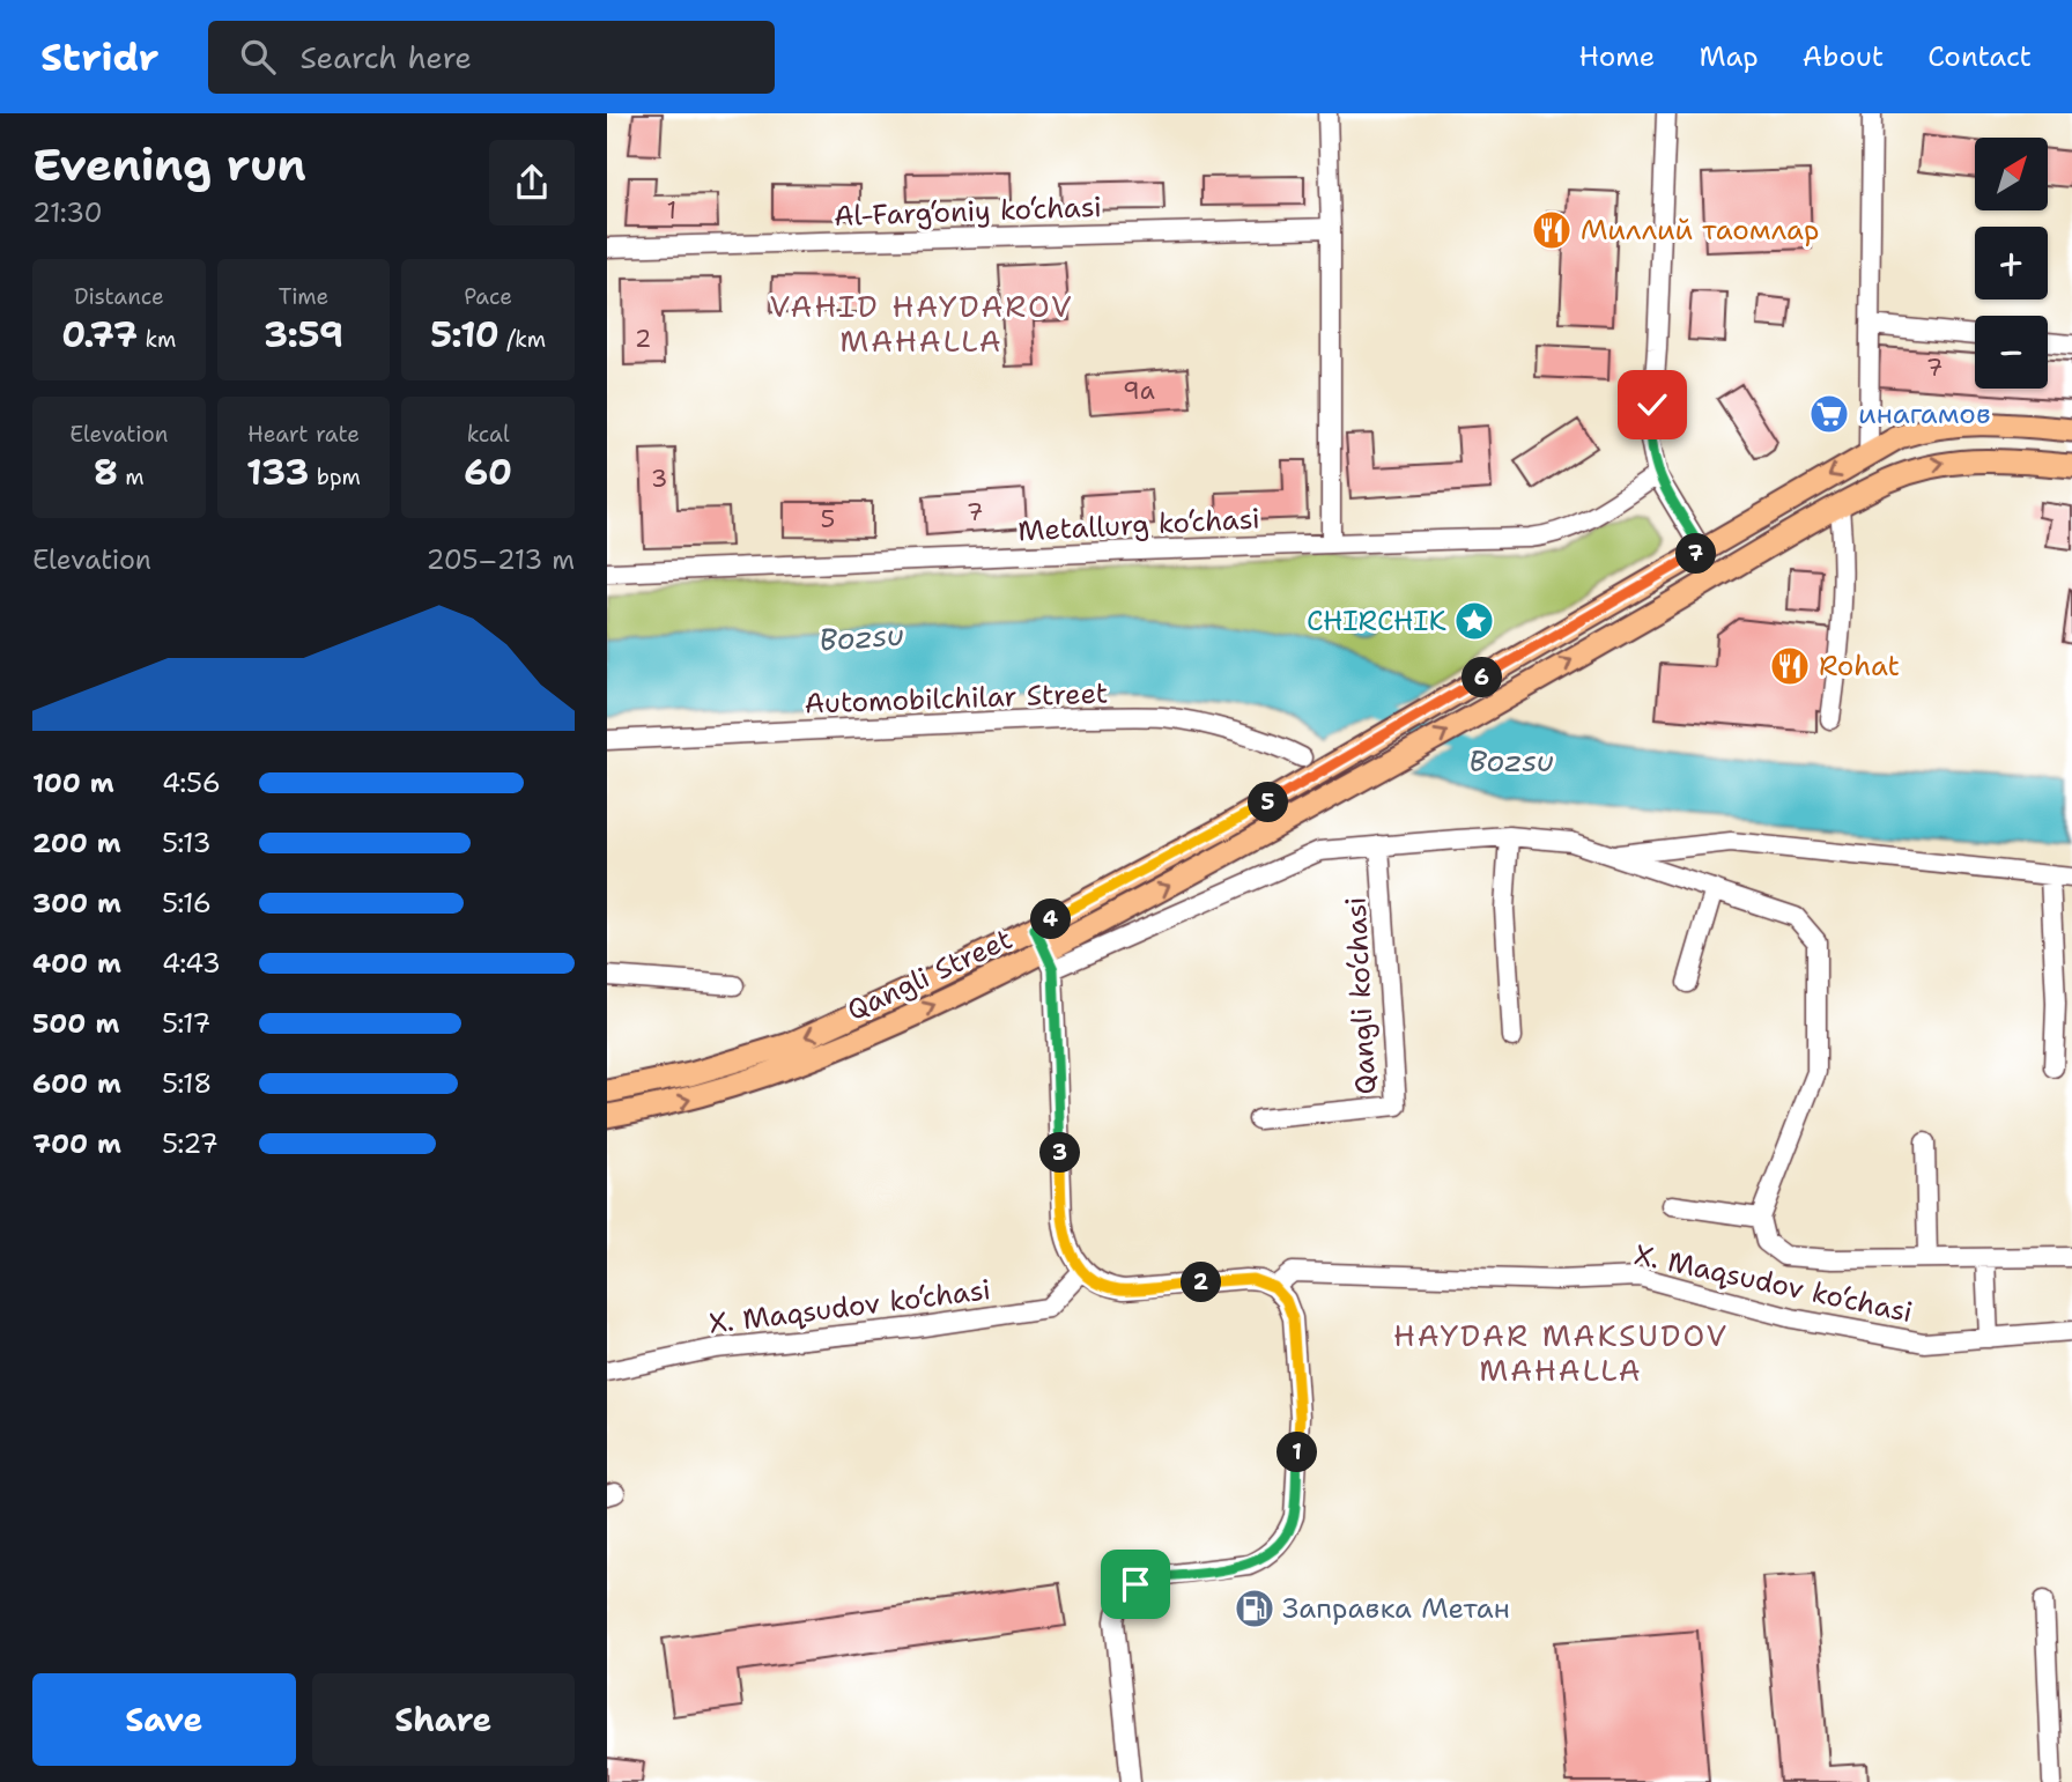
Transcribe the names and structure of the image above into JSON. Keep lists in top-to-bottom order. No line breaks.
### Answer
{"streets":{"main road":["Qangli Street"],"street":["Al-Farg‘oniy ko‘chasi","Metallurg ko‘chasi","Automobilchilar Street","Qangli ko‘chasi","X. Maqsudov ko‘chasi"]},"districts":["VAHID HAYDAROV MAHALLA","HAYDAR MAKSUDOV MAHALLA"],"water":["Bozsu"],"places":{"restaurant":["Миллий таомлар","Rohat"],"supermarket":["инагамов"],"place":["CHIRCHIK"],"fuel station":["Заправка Метан"]},"house_numbers":["1","2","7","9а","3","7","5"],"north":"top right","page":{"header":"Stridr","search":"Search here","nav":["Home","Map","About","Contact"],"heading":["Evening run","21:30"],"map_buttons":["+","−"],"stats":[["Distance","0.77 km"],["Time","3:59"],["Pace","5:10 /km"],["Elevation","8 m"],["Heart rate","133 bpm"],["kcal","60"]],"chart":["Elevation","205–213 m"],"pins":["7","6","5","4","3","2","1"],"list":[{"name":"100 m","note":"4:56"},{"name":"200 m","note":"5:13"},{"name":"300 m","note":"5:16"},{"name":"400 m","note":"4:43"},{"name":"500 m","note":"5:17"},{"name":"600 m","note":"5:18"},{"name":"700 m","note":"5:27"}],"buttons":["Save","Share"]}}
